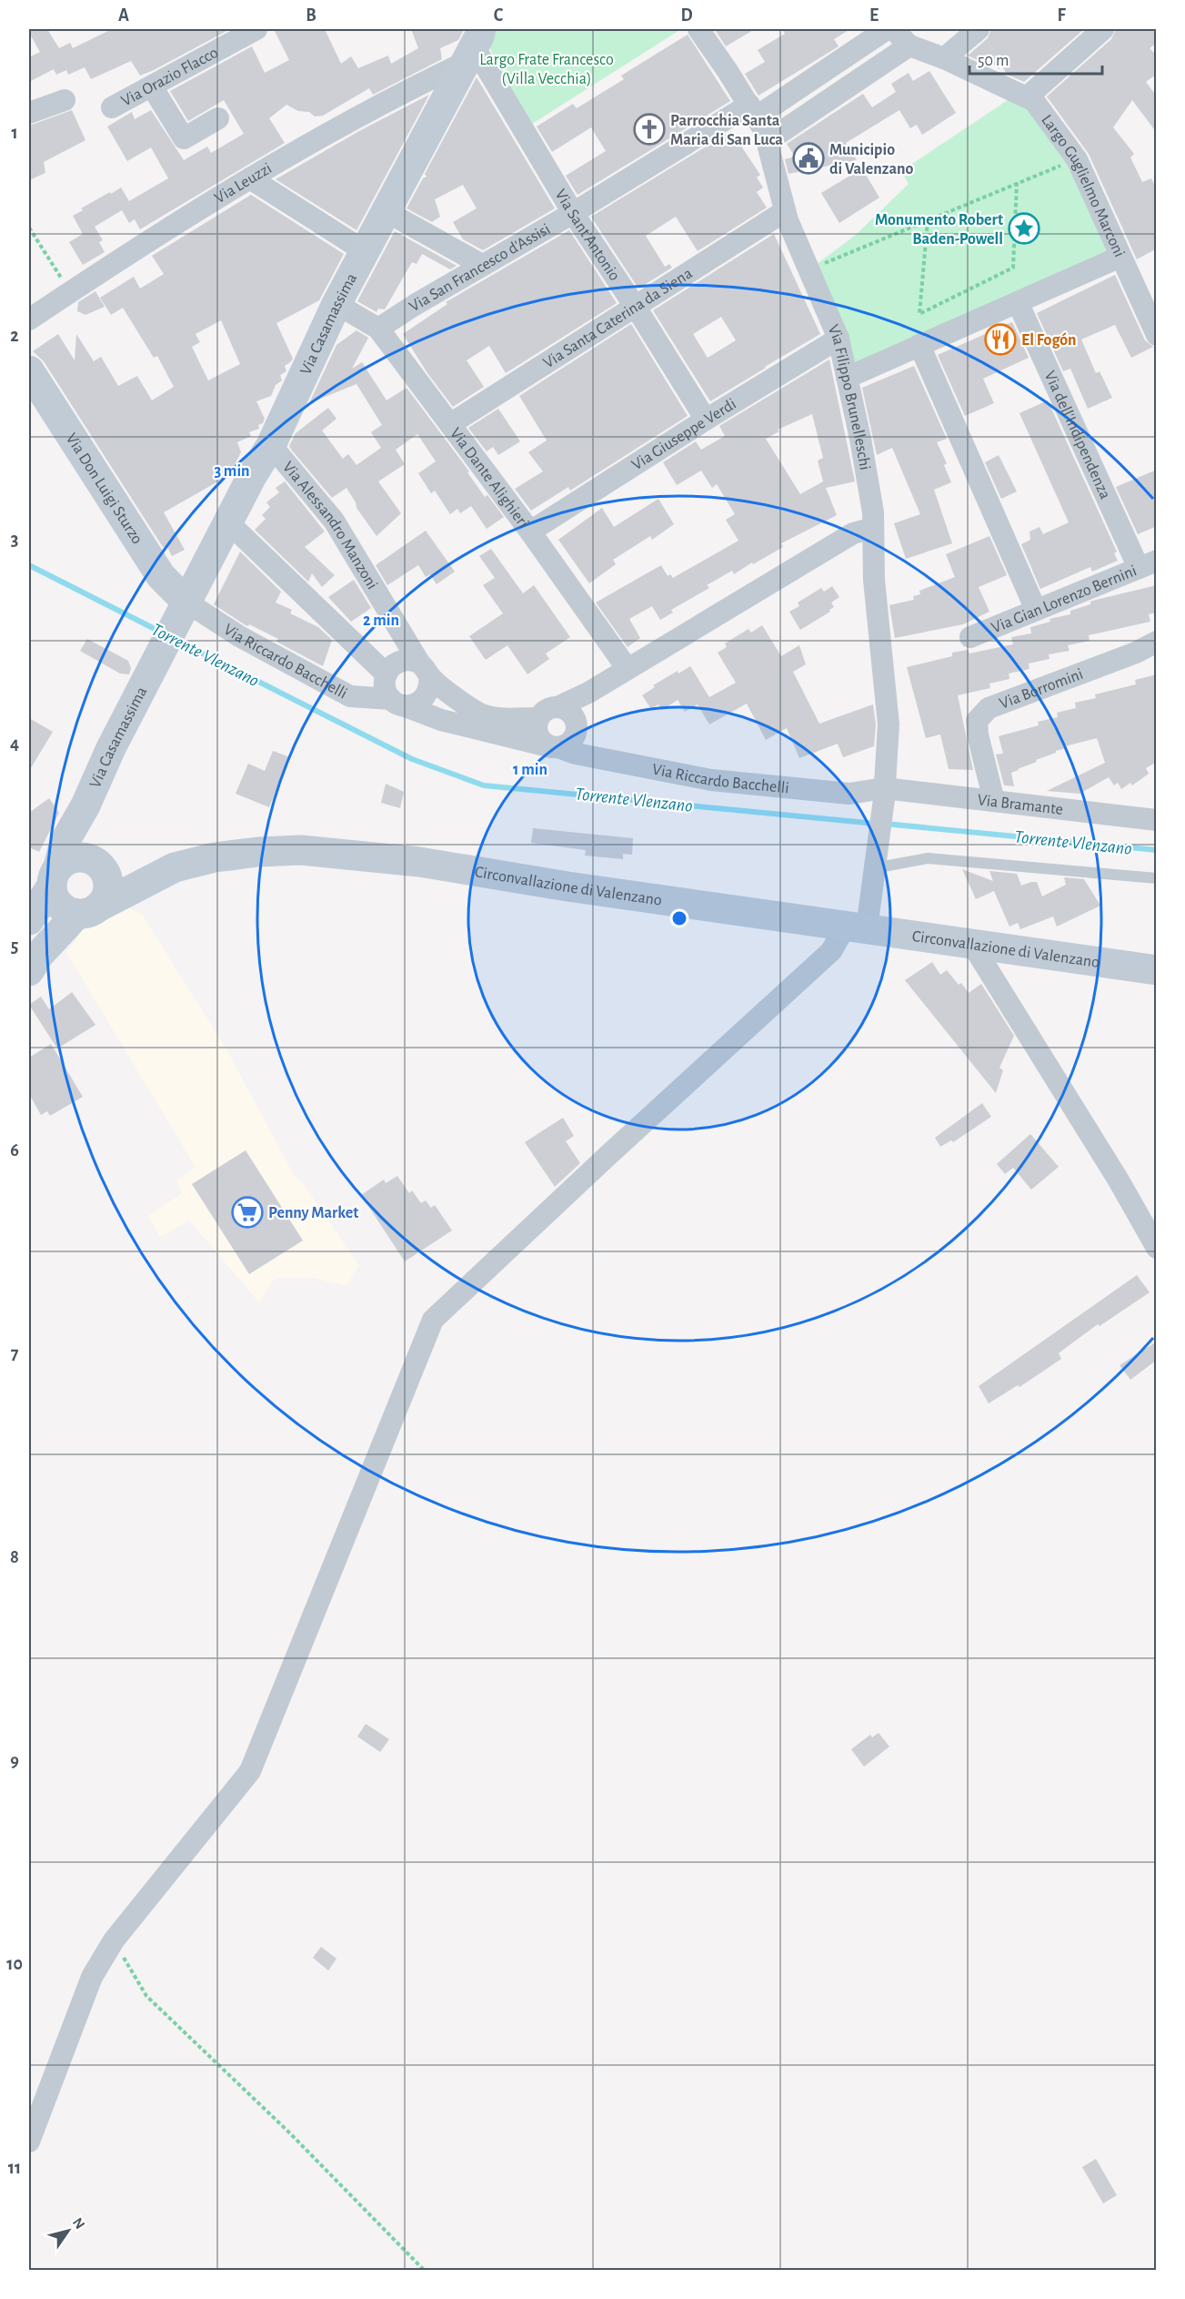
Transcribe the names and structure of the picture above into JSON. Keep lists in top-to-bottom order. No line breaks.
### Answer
{"streets":{"main road":["Via Casamassima","Via Don Luigi Sturzo","Circonvallazione di Valenzano"],"street":["Via Orazio Flacco","Via Leuzzi","Largo Guglielmo Marconi","Via Sant'Antonio","Via San Francesco d'Assisi","Via Santa Caterina da Siena","Via Filippo Brunelleschi","Via Giuseppe Verdi","Via dell'Indipendenza","Via Dante Alighieri","Via Alessandro Manzoni","Via Gian Lorenzo Bernini","Via Riccardo Bacchelli","Via Borromini","Via Bramante"]},"crossings":[["Via Leuzzi","Via Sant'Antonio"],["Via Leuzzi","Via Casamassima"],["Largo Guglielmo Marconi","Via Filippo Brunelleschi"],["Largo Guglielmo Marconi","Via dell'Indipendenza"],["Via Sant'Antonio","Via San Francesco d'Assisi"],["Via Sant'Antonio","Via Santa Caterina da Siena"],["Via Sant'Antonio","Via Casamassima"],["Via Sant'Antonio","Via Giuseppe Verdi"],["Via San Francesco d'Assisi","Via Filippo Brunelleschi"],["Via San Francesco d'Assisi","Via Dante Alighieri"],["Via Santa Caterina da Siena","Via Filippo Brunelleschi"],["Via Santa Caterina da Siena","Via Dante Alighieri"],["Via Casamassima","Via Dante Alighieri"],["Via Casamassima","Via Don Luigi Sturzo"],["Via Casamassima","Via Alessandro Manzoni"],["Via Casamassima","Via Riccardo Bacchelli"],["Via Filippo Brunelleschi","Via Giuseppe Verdi"],["Via Filippo Brunelleschi","Via Riccardo Bacchelli"],["Via Filippo Brunelleschi","Via Bramante"],["Via Filippo Brunelleschi","Circonvallazione di Valenzano"],["Via Giuseppe Verdi","Via Dante Alighieri"],["Via dell'Indipendenza","Via Gian Lorenzo Bernini"],["Via Don Luigi Sturzo","Via Riccardo Bacchelli"],["Via Alessandro Manzoni","Via Riccardo Bacchelli"],["Via Riccardo Bacchelli","Via Bramante"],["Via Borromini","Via Bramante"]],"water":["Torrente Vlenzano"],"parks":["Largo Frate Francesco (Villa Vecchia)"],"places":{"church":["Parrocchia Santa Maria di San Luca"],"public building":["Municipio di Valenzano"],"place":["Monumento Robert Baden-Powell"],"restaurant":["El Fogón"],"supermarket":["Penny Market"]},"scale_bar":"50 m","north":"top right","grid":{"columns":["A","B","C","D","E","F"],"rows":["1","2","3","4","5","6","7","8","9","10","11"]},"rings":["3 min","2 min","1 min"]}
